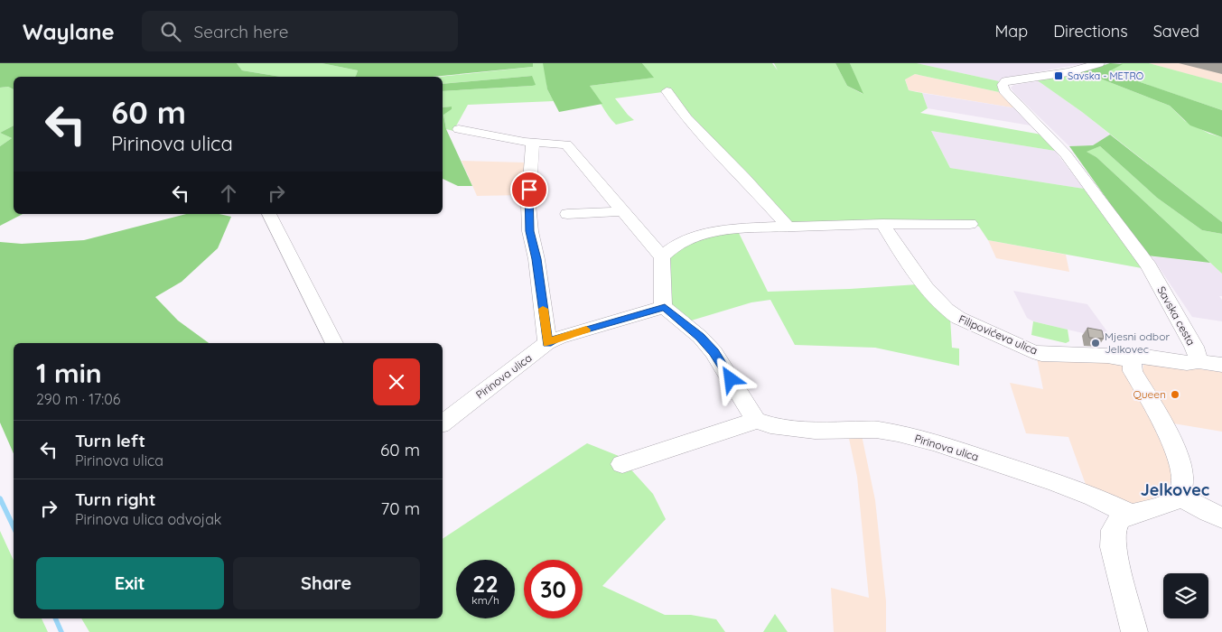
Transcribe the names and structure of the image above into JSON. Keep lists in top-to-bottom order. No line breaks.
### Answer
{"streets":{"street":["Savska cesta","Filipovićeva ulica","Pirinova ulica"]},"crossings":[["Savska cesta","Filipovićeva ulica"]],"districts":["Jelkovec"],"places":{"transit":["Savska - METRO"],"other":["Mjesni odbor Jelkovec","Queen"]},"page":{"header":"Waylane","search":"Search here","nav":["Map","Directions","Saved"],"turn":["60 m","Pirinova ulica"],"heading":["1 min","290 m · 17:06"],"list":[{"name":"Turn left","note":"Pirinova ulica","value":"60 m"},{"name":"Turn right","note":"Pirinova ulica odvojak","value":"70 m"}],"buttons":["Exit","Share"],"speed":"22 km/h","limit":"30"}}
